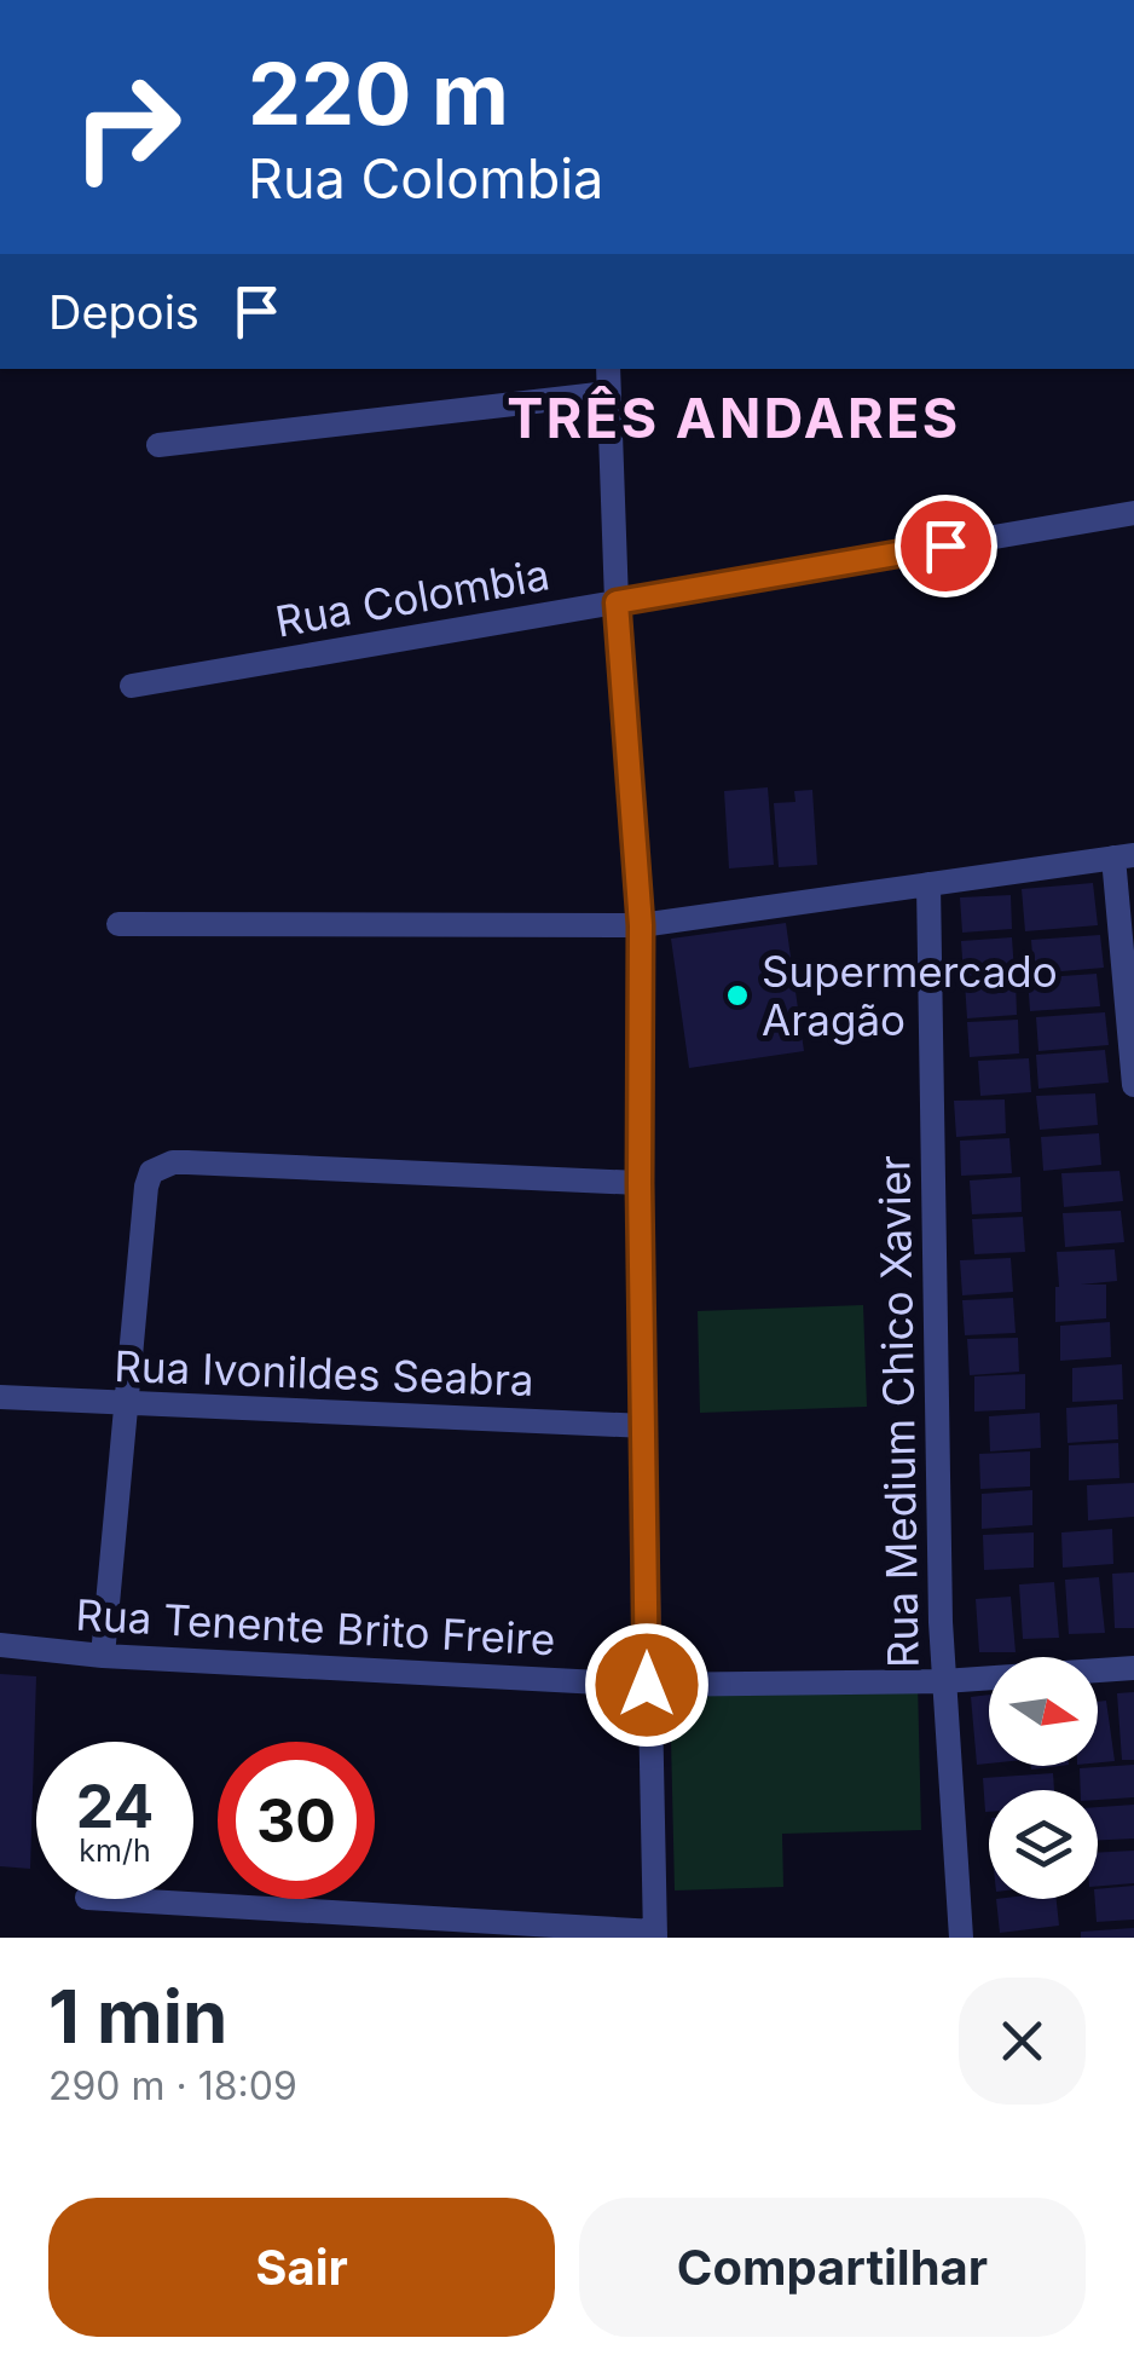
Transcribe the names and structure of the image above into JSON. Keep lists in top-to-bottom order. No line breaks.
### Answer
{"streets":{"street":["Rua Colombia","Rua Ivonildes Seabra","Rua Medium Chico Xavier","Rua Tenente Brito Freire"]},"crossings":[["Rua Medium Chico Xavier","Rua Tenente Brito Freire"]],"districts":["TRÊS ANDARES"],"places":["Supermercado Aragão"],"north":"right","page":{"turn":["220 m","Rua Colombia"],"then":"Depois","speed":"24 km/h","limit":"30","heading":["1 min","290 m · 18:09"],"buttons":["Sair","Compartilhar"]}}
